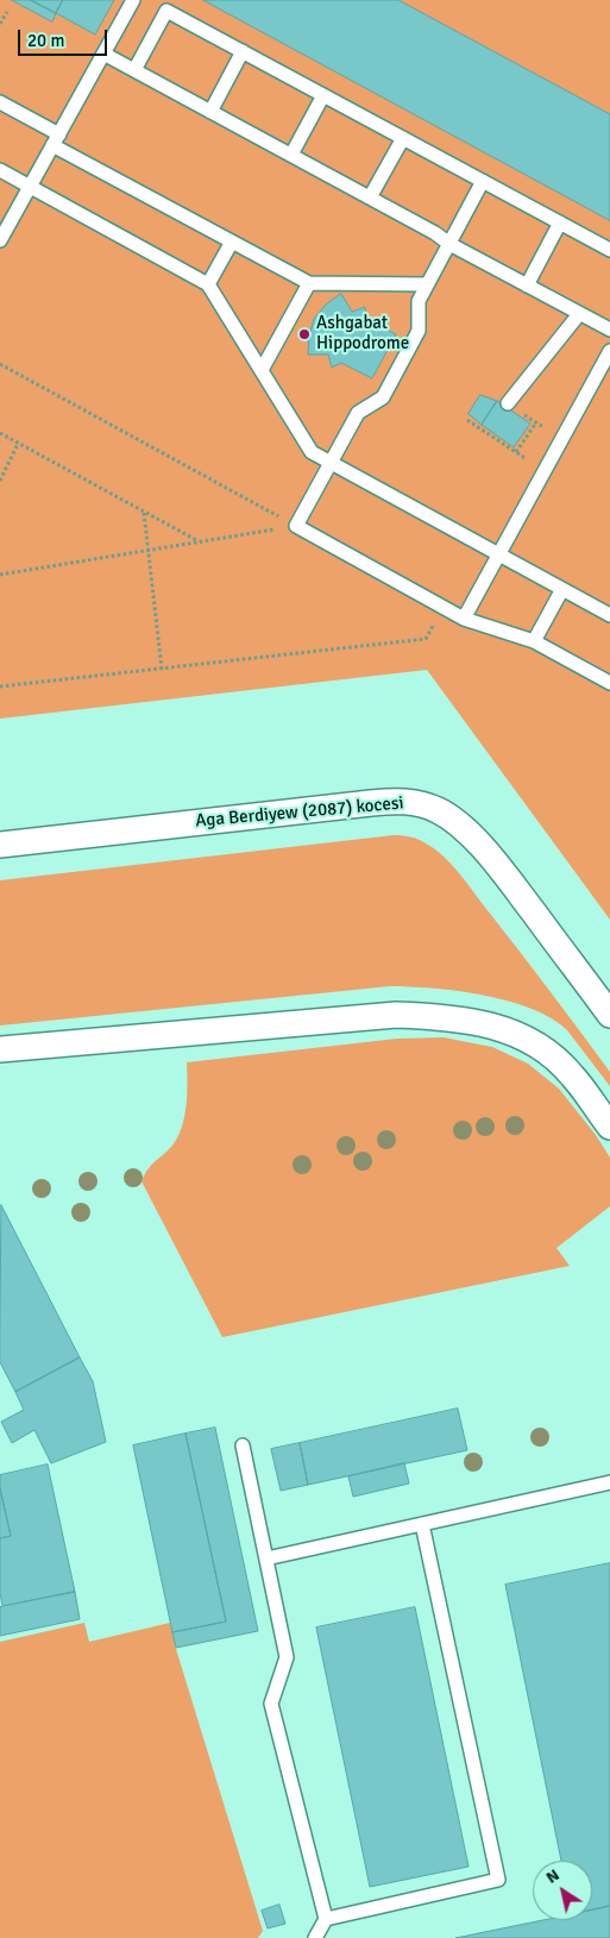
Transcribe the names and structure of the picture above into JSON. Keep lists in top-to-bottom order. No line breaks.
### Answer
{"streets":{"street":["Aga Berdiyew (2087) kocesi"]},"places":["Ashgabat Hippodrome"],"scale_bar":"20 m","north":"top left"}
